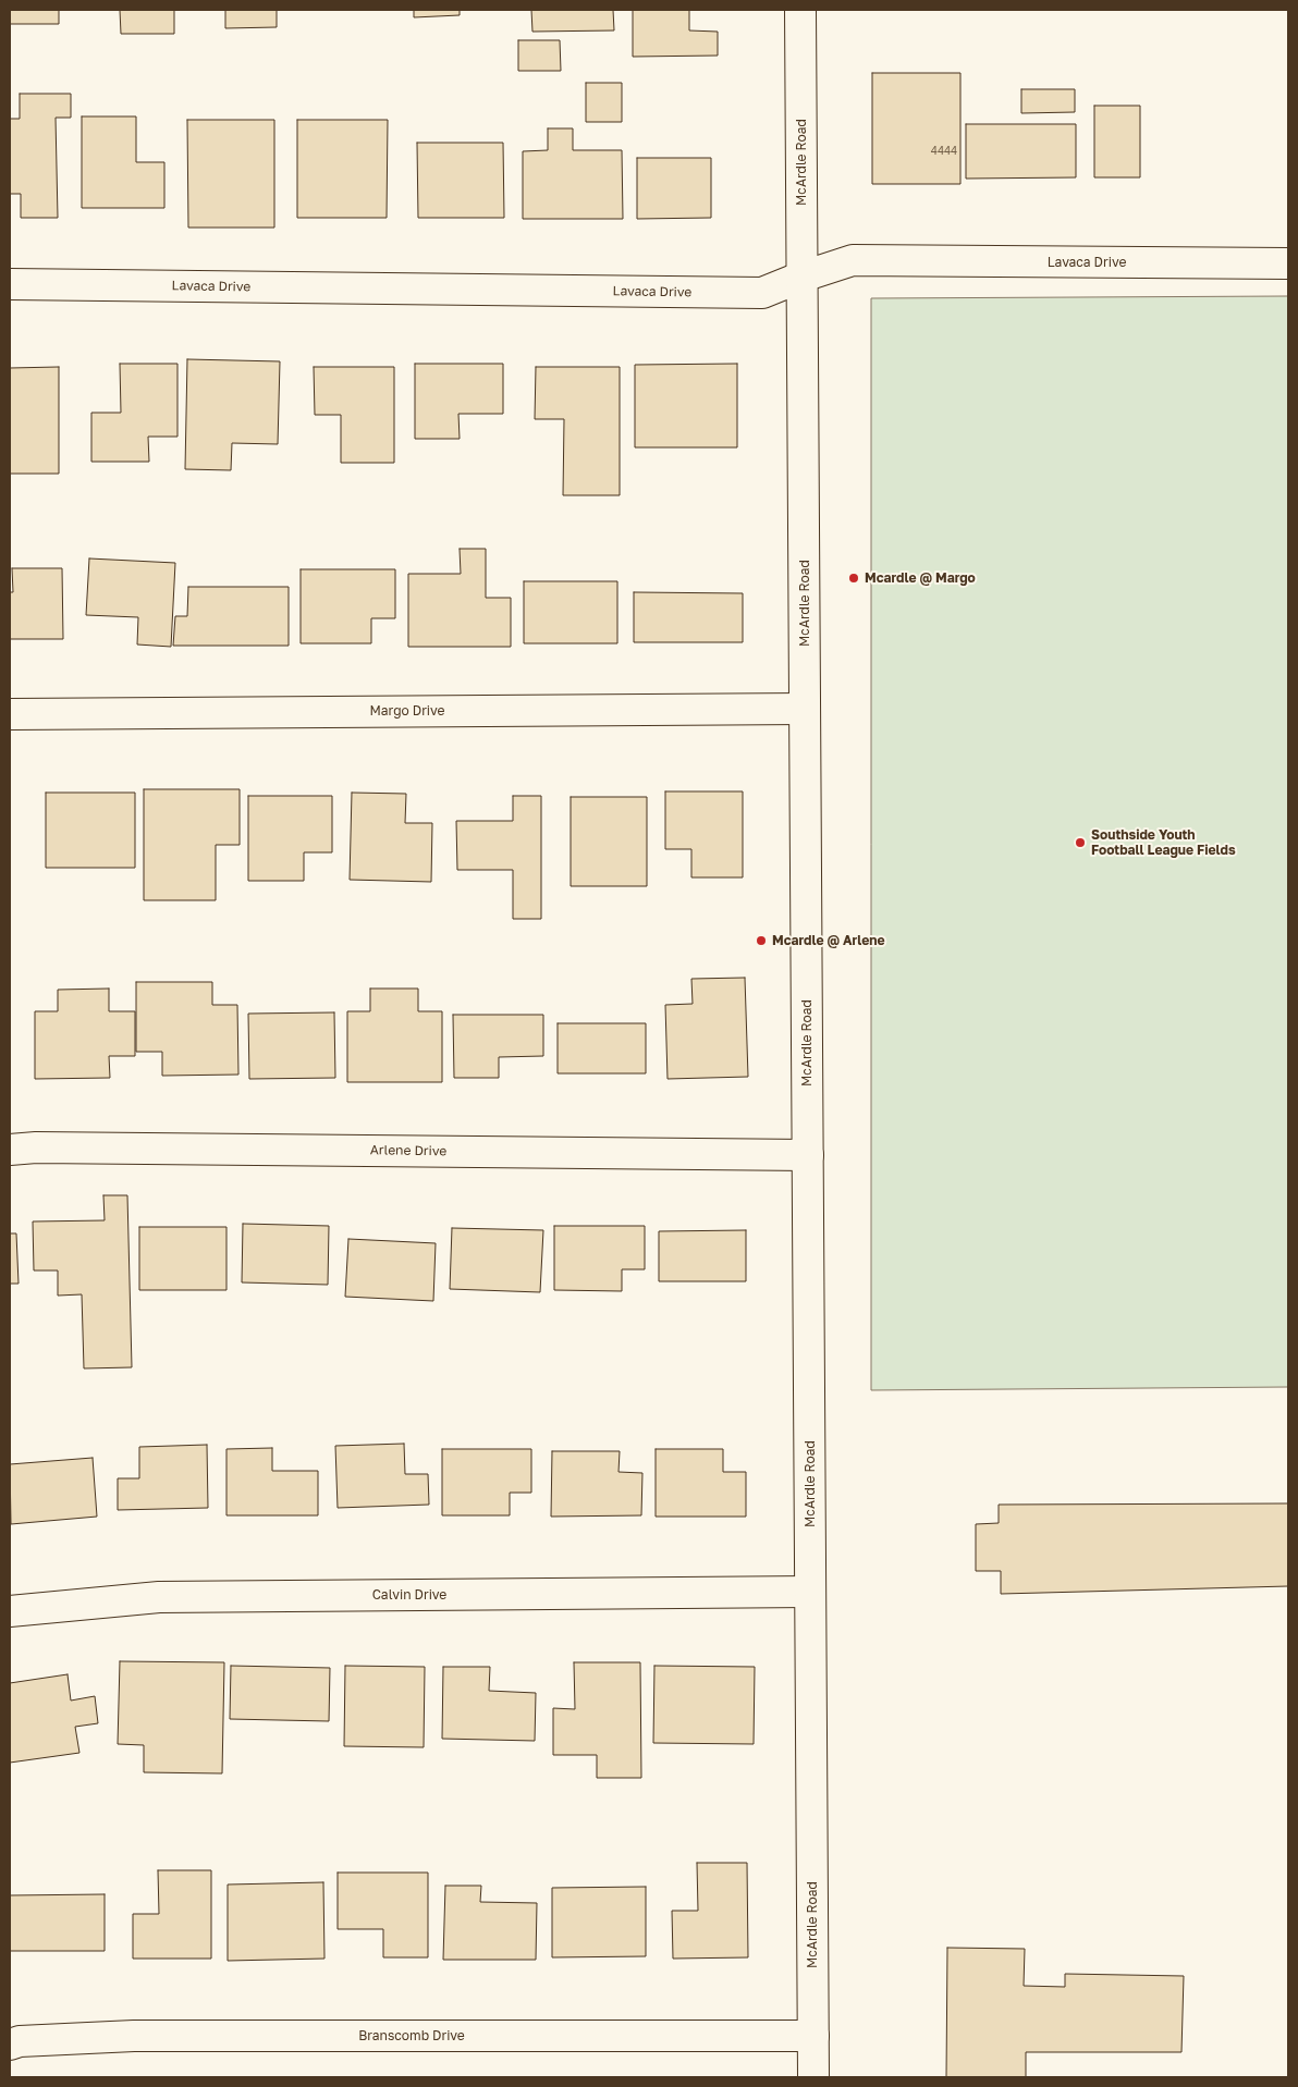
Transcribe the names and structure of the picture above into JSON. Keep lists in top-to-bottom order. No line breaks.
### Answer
{"streets":{"street":["McArdle Road","Lavaca Drive","Margo Drive","Arlene Drive","Calvin Drive","Branscomb Drive"]},"crossings":[["McArdle Road","Lavaca Drive"],["McArdle Road","Margo Drive"],["McArdle Road","Arlene Drive"],["McArdle Road","Calvin Drive"],["McArdle Road","Branscomb Drive"]],"places":["Mcardle @ Margo","Southside Youth Football League Fields","Mcardle @ Arlene"],"house_numbers":["4444"]}
